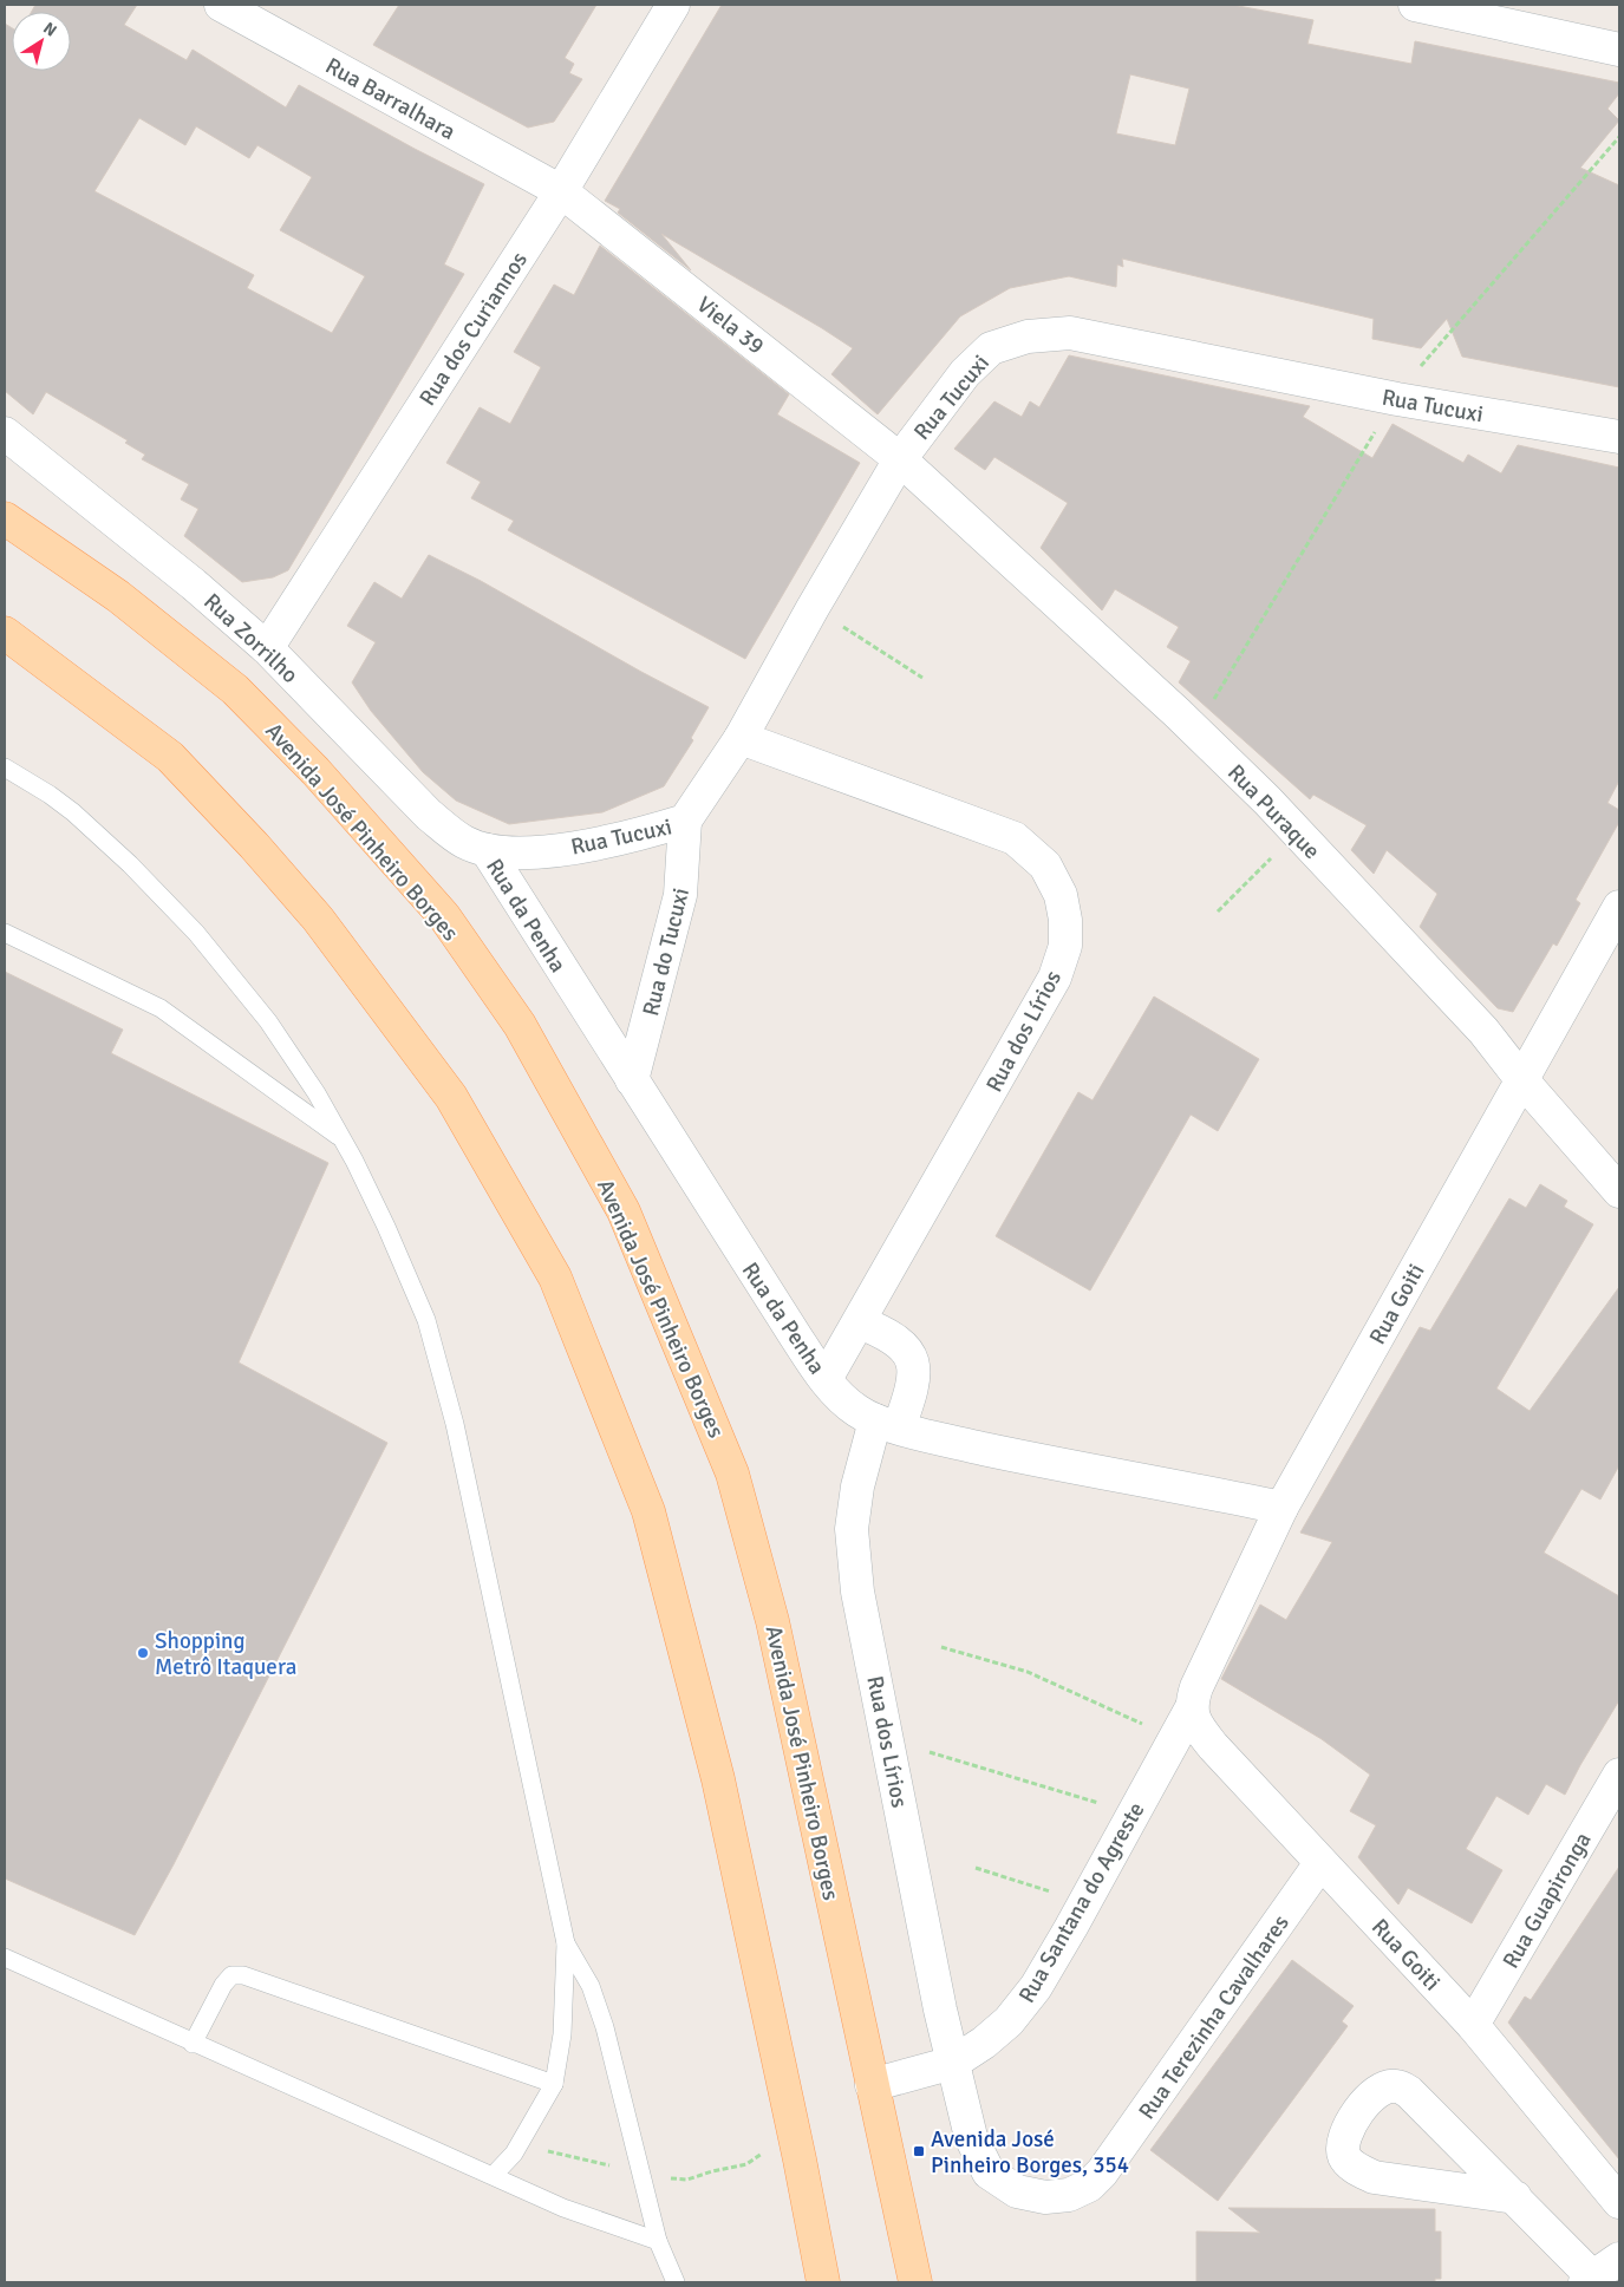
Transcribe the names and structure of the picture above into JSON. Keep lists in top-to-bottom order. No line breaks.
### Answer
{"streets":{"main road":["Avenida José Pinheiro Borges"],"street":["Rua Barralhara","Viela 39","Rua dos Curiannos","Rua Tucuxi","Rua Zorrilho","Rua Puraque","Rua da Penha","Rua do Tucuxi","Rua dos Lírios","Rua Goiti","Rua Guapironga","Rua Santana do Agreste","Rua Terezinha Cavalhares"]},"crossings":[["Rua Barralhara","Viela 39"],["Rua Barralhara","Rua dos Curiannos"],["Viela 39","Rua dos Curiannos"],["Viela 39","Rua Tucuxi"],["Viela 39","Rua Puraque"],["Rua dos Curiannos","Rua Zorrilho"],["Rua Tucuxi","Rua Zorrilho"],["Rua Tucuxi","Rua Puraque"],["Rua Tucuxi","Rua da Penha"],["Rua Tucuxi","Rua do Tucuxi"],["Rua Tucuxi","Rua dos Lírios"],["Rua Zorrilho","Rua da Penha"],["Rua Puraque","Rua Goiti"],["Avenida José Pinheiro Borges","Rua Santana do Agreste"],["Rua da Penha","Rua do Tucuxi"],["Rua da Penha","Rua dos Lírios"],["Rua da Penha","Rua Goiti"],["Rua dos Lírios","Rua Santana do Agreste"],["Rua dos Lírios","Rua Terezinha Cavalhares"],["Rua Goiti","Rua Guapironga"],["Rua Goiti","Rua Santana do Agreste"],["Rua Goiti","Rua Terezinha Cavalhares"],["Rua Santana do Agreste","Rua Terezinha Cavalhares"]],"places":{"other":["Shopping Metrô Itaquera"],"transit":["Avenida José Pinheiro Borges, 354"]},"north":"top right"}
